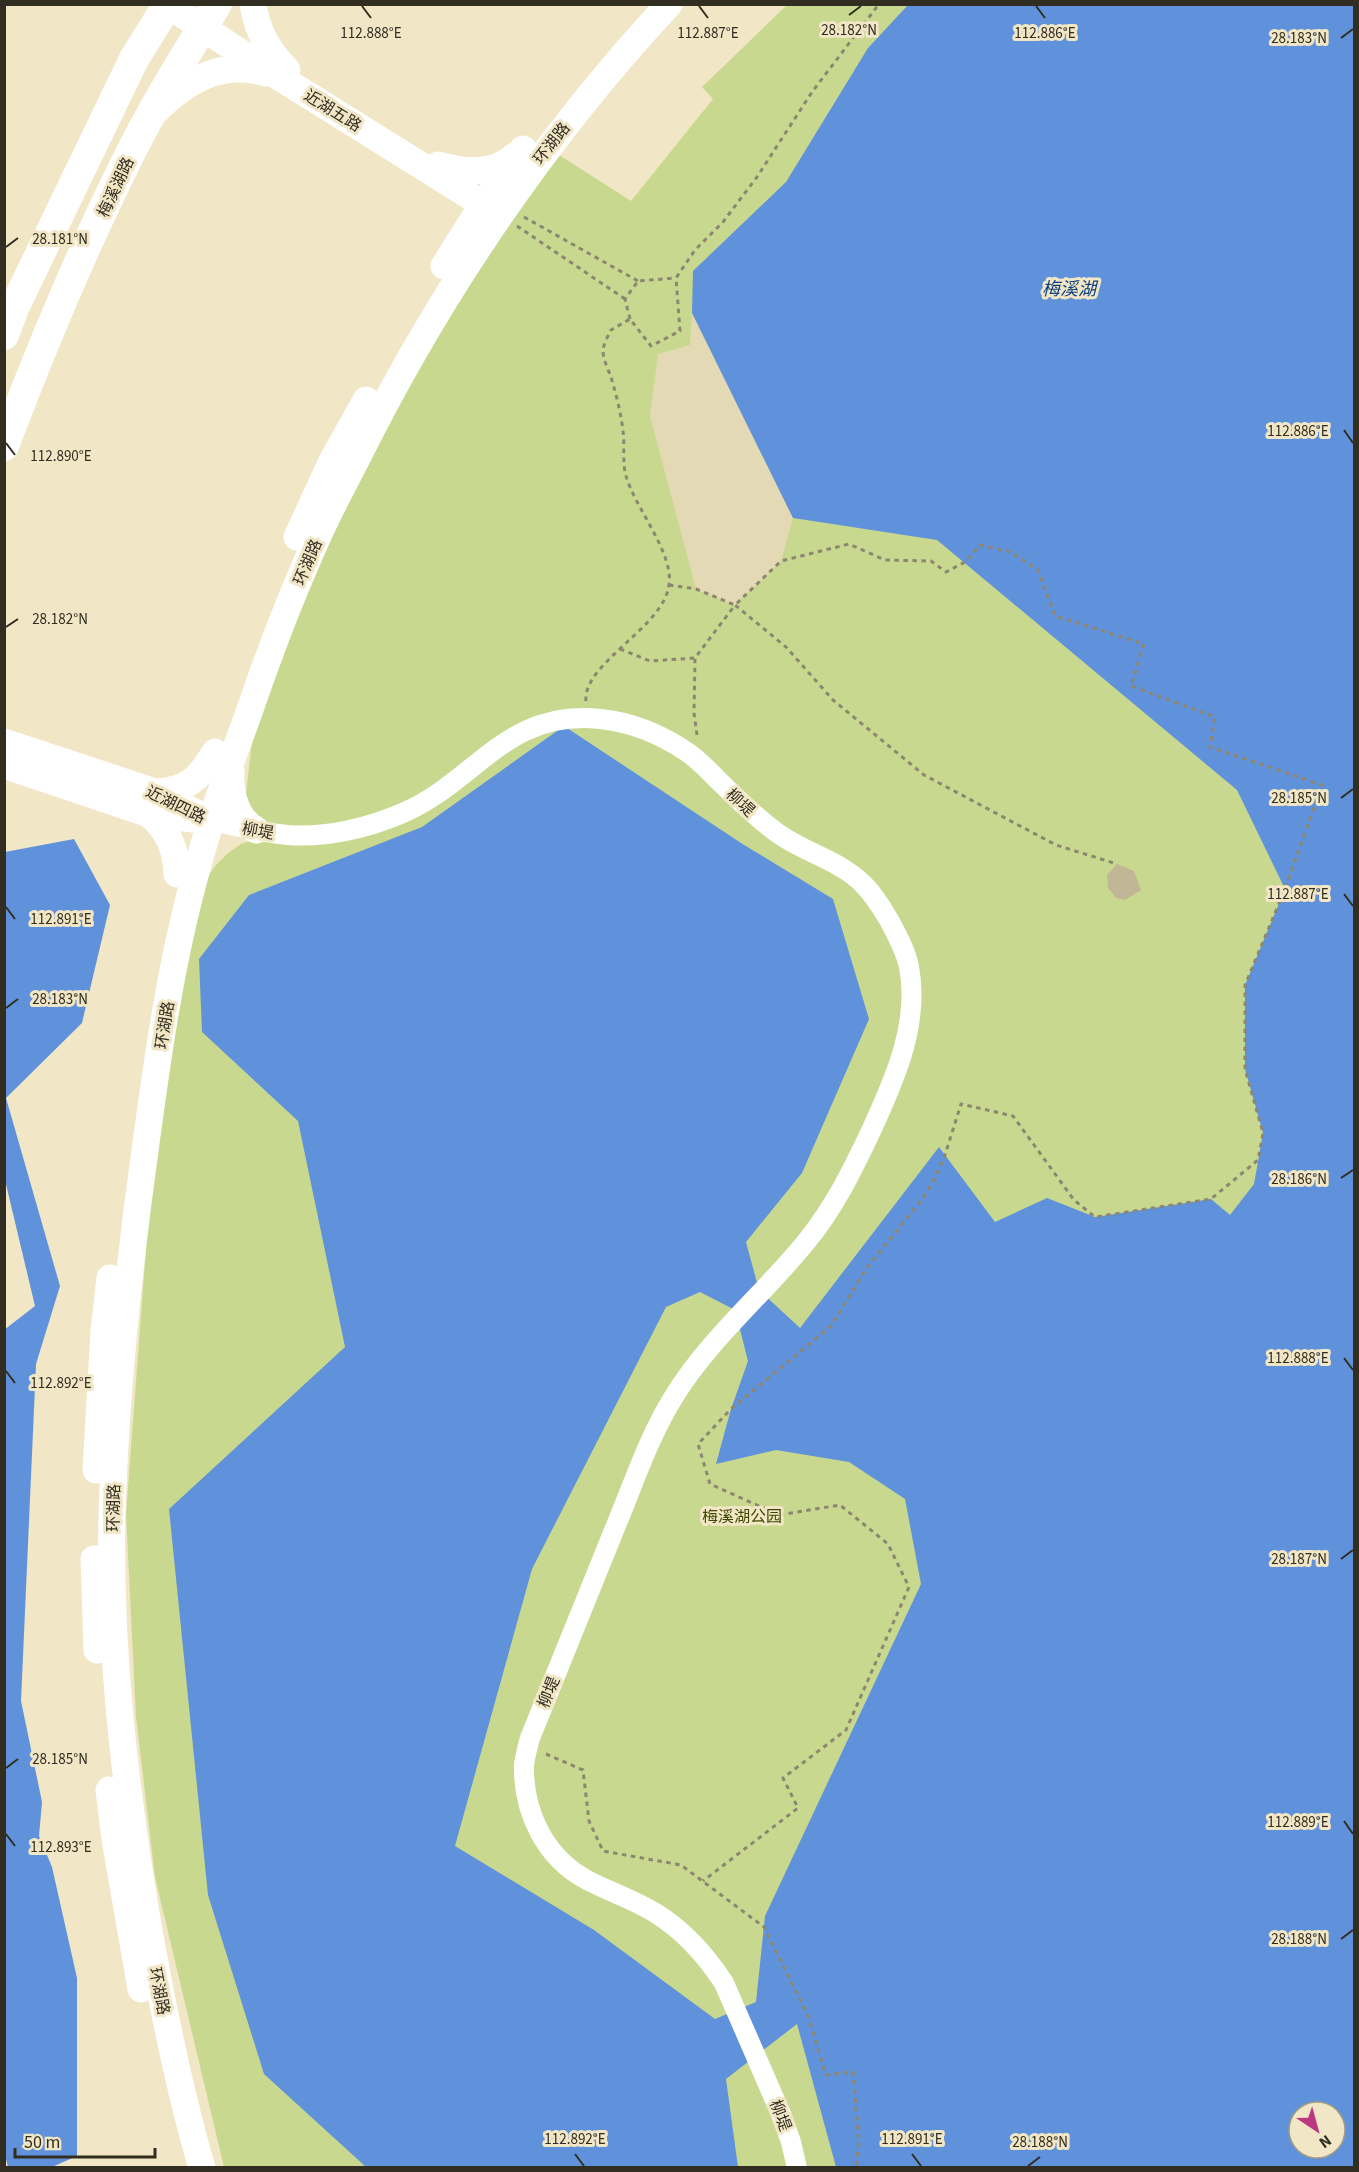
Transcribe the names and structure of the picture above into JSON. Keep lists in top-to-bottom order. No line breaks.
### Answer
{"streets":{"main road":["近湖五路","环湖路","梅溪湖路","近湖四路"],"street":["柳堤"]},"crossings":[["近湖五路","环湖路"],["近湖五路","梅溪湖路"],["环湖路","柳堤"],["环湖路","近湖四路"],["柳堤","近湖四路"]],"water":["梅溪湖"],"parks":["梅溪湖公园"],"scale_bar":"50 m","north":"bottom right","coordinates":["28.182°N","112.888°E","112.887°E","112.886°E","28.183°N","28.181°N","112.890°E","28.185°N","112.891°E","28.186°N","112.892°E","28.187°N","112.889°E","112.893°E","28.188°N"]}
